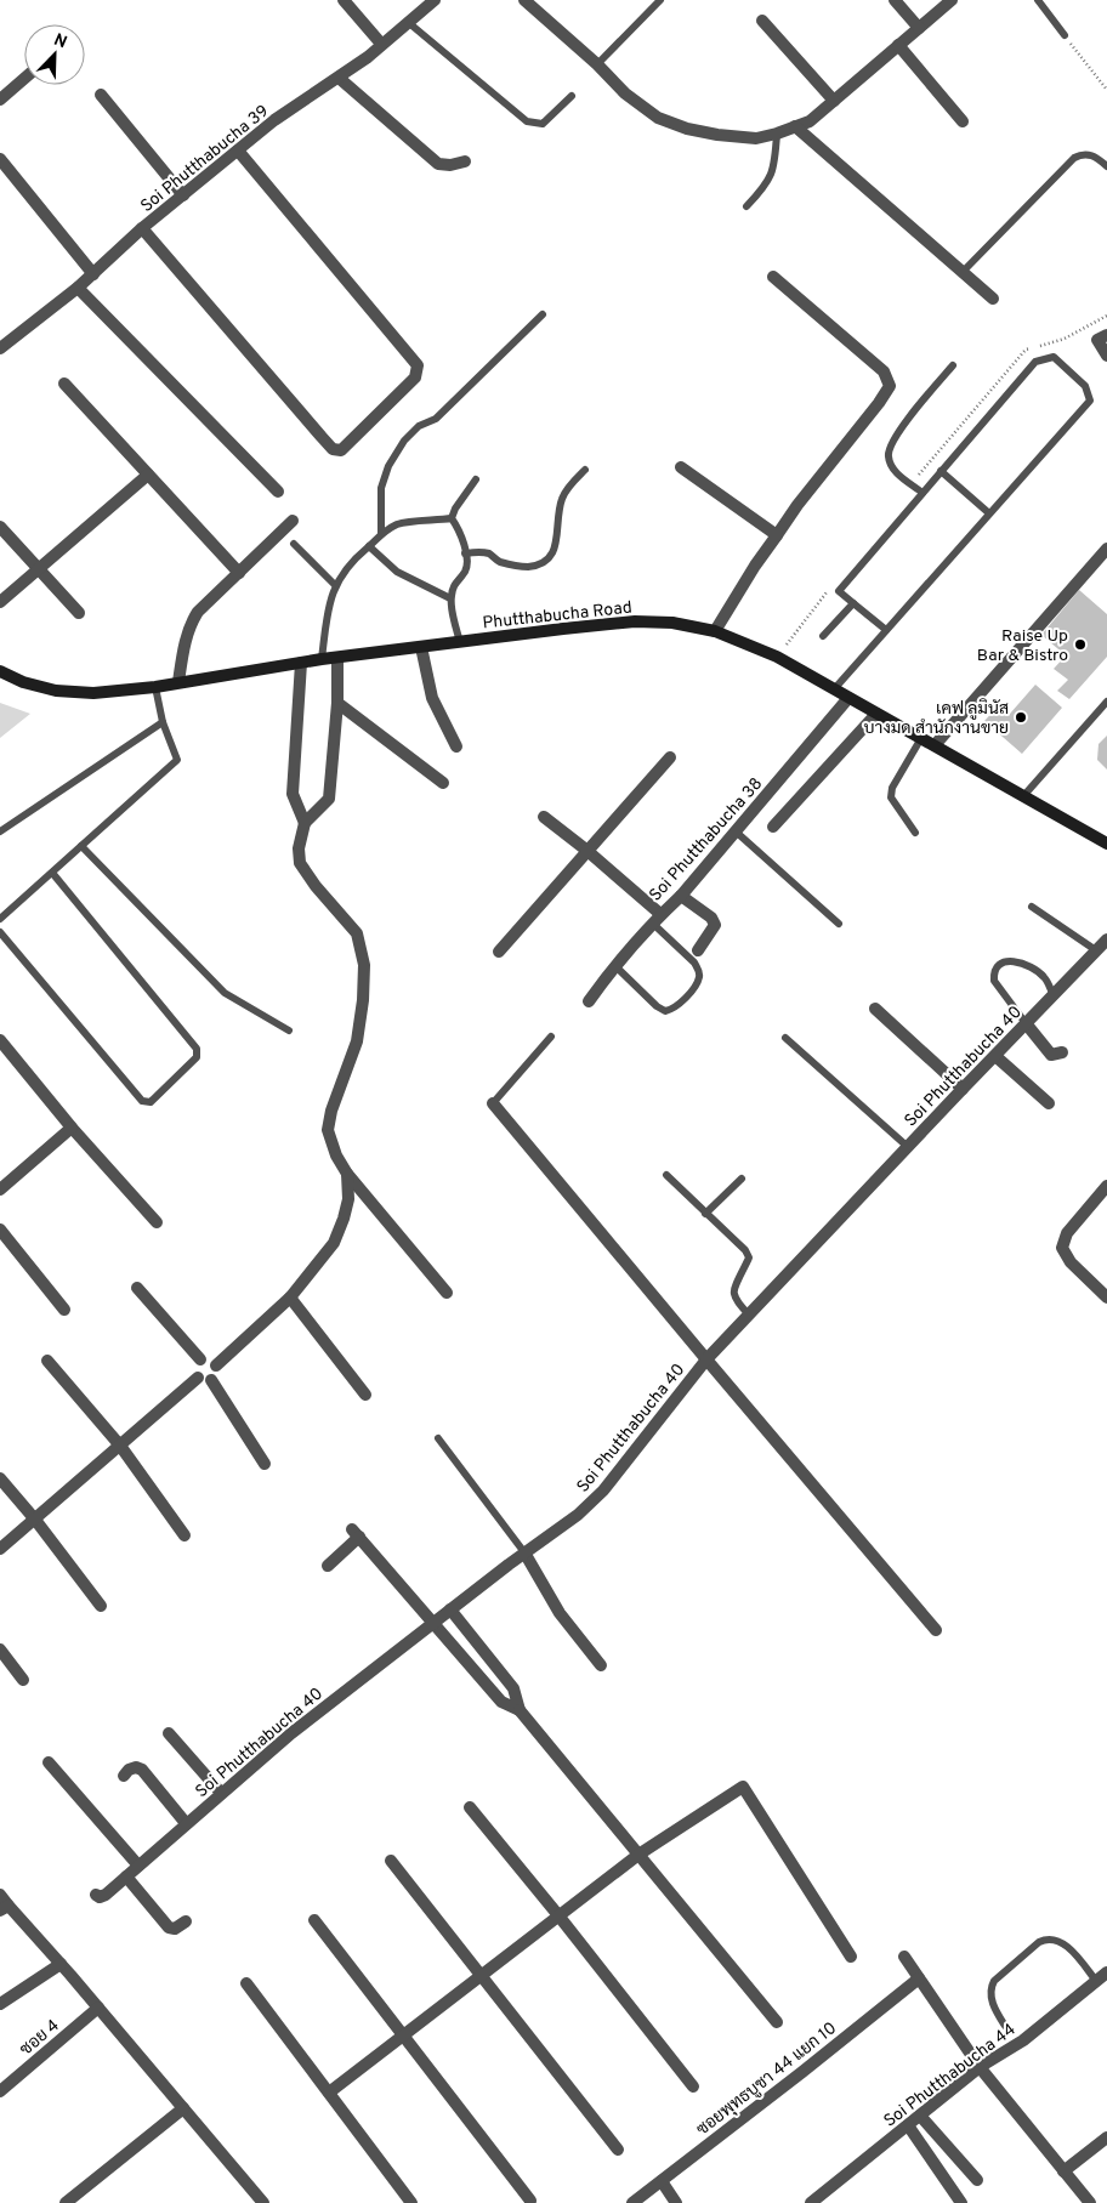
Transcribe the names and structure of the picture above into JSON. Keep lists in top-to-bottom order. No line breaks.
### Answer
{"streets":{"main road":["Phutthabucha Road"],"street":["Soi Phutthabucha 39","Soi Phutthabucha 38","Soi Phutthabucha 40","ซอย 4","Soi Phutthabucha 44","ซอยพุทธบูชา 44 แยก 10"]},"crossings":[["Phutthabucha Road","Soi Phutthabucha 38"]],"places":["Raise Up Bar & Bistro","เคฟ ลูมินัส บางมด สำนักงานขาย"],"north":"top right"}
